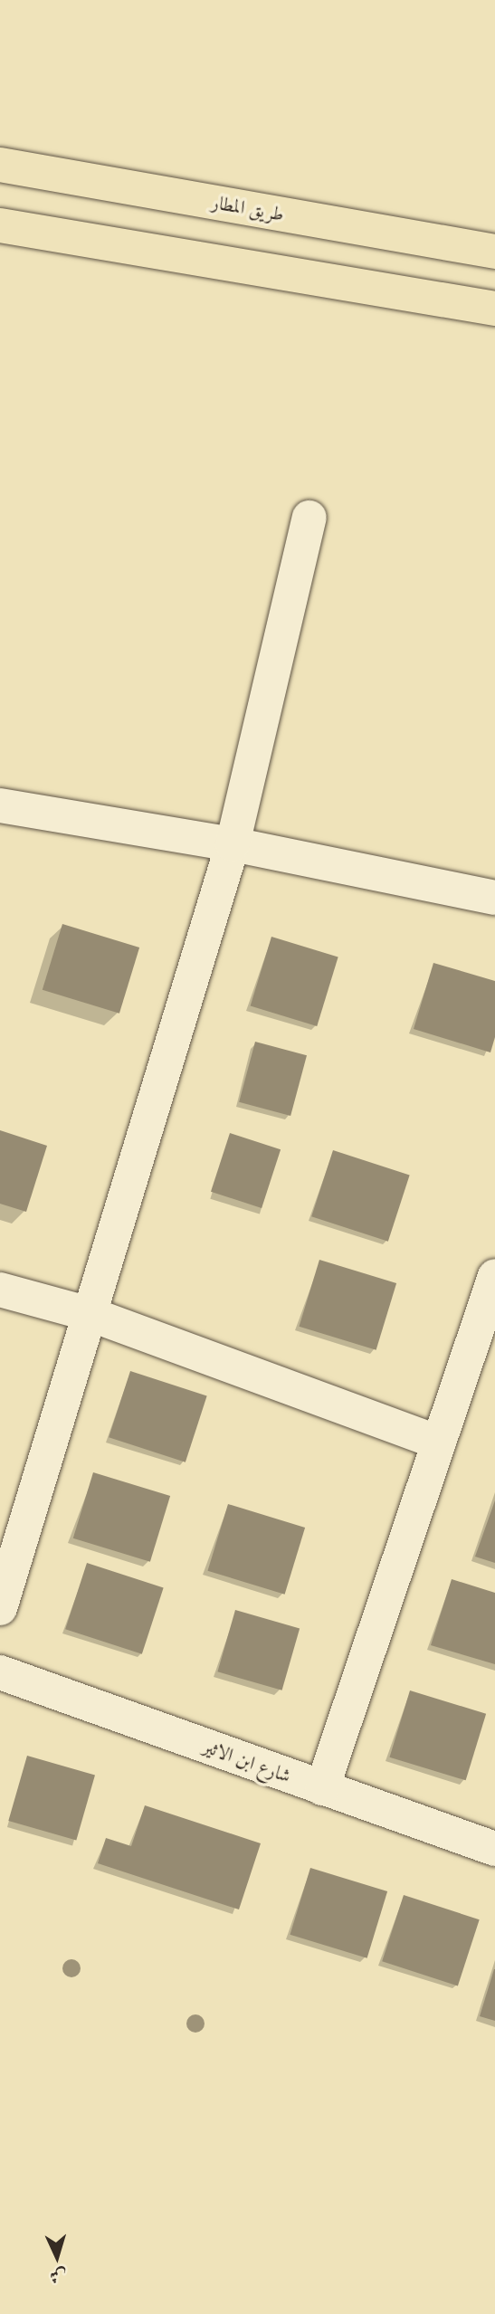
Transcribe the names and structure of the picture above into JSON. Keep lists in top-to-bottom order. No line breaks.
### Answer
{"streets":{"highway":["طريق المطار"],"street":["شارع ابن الاثير"]},"north":"bottom"}
